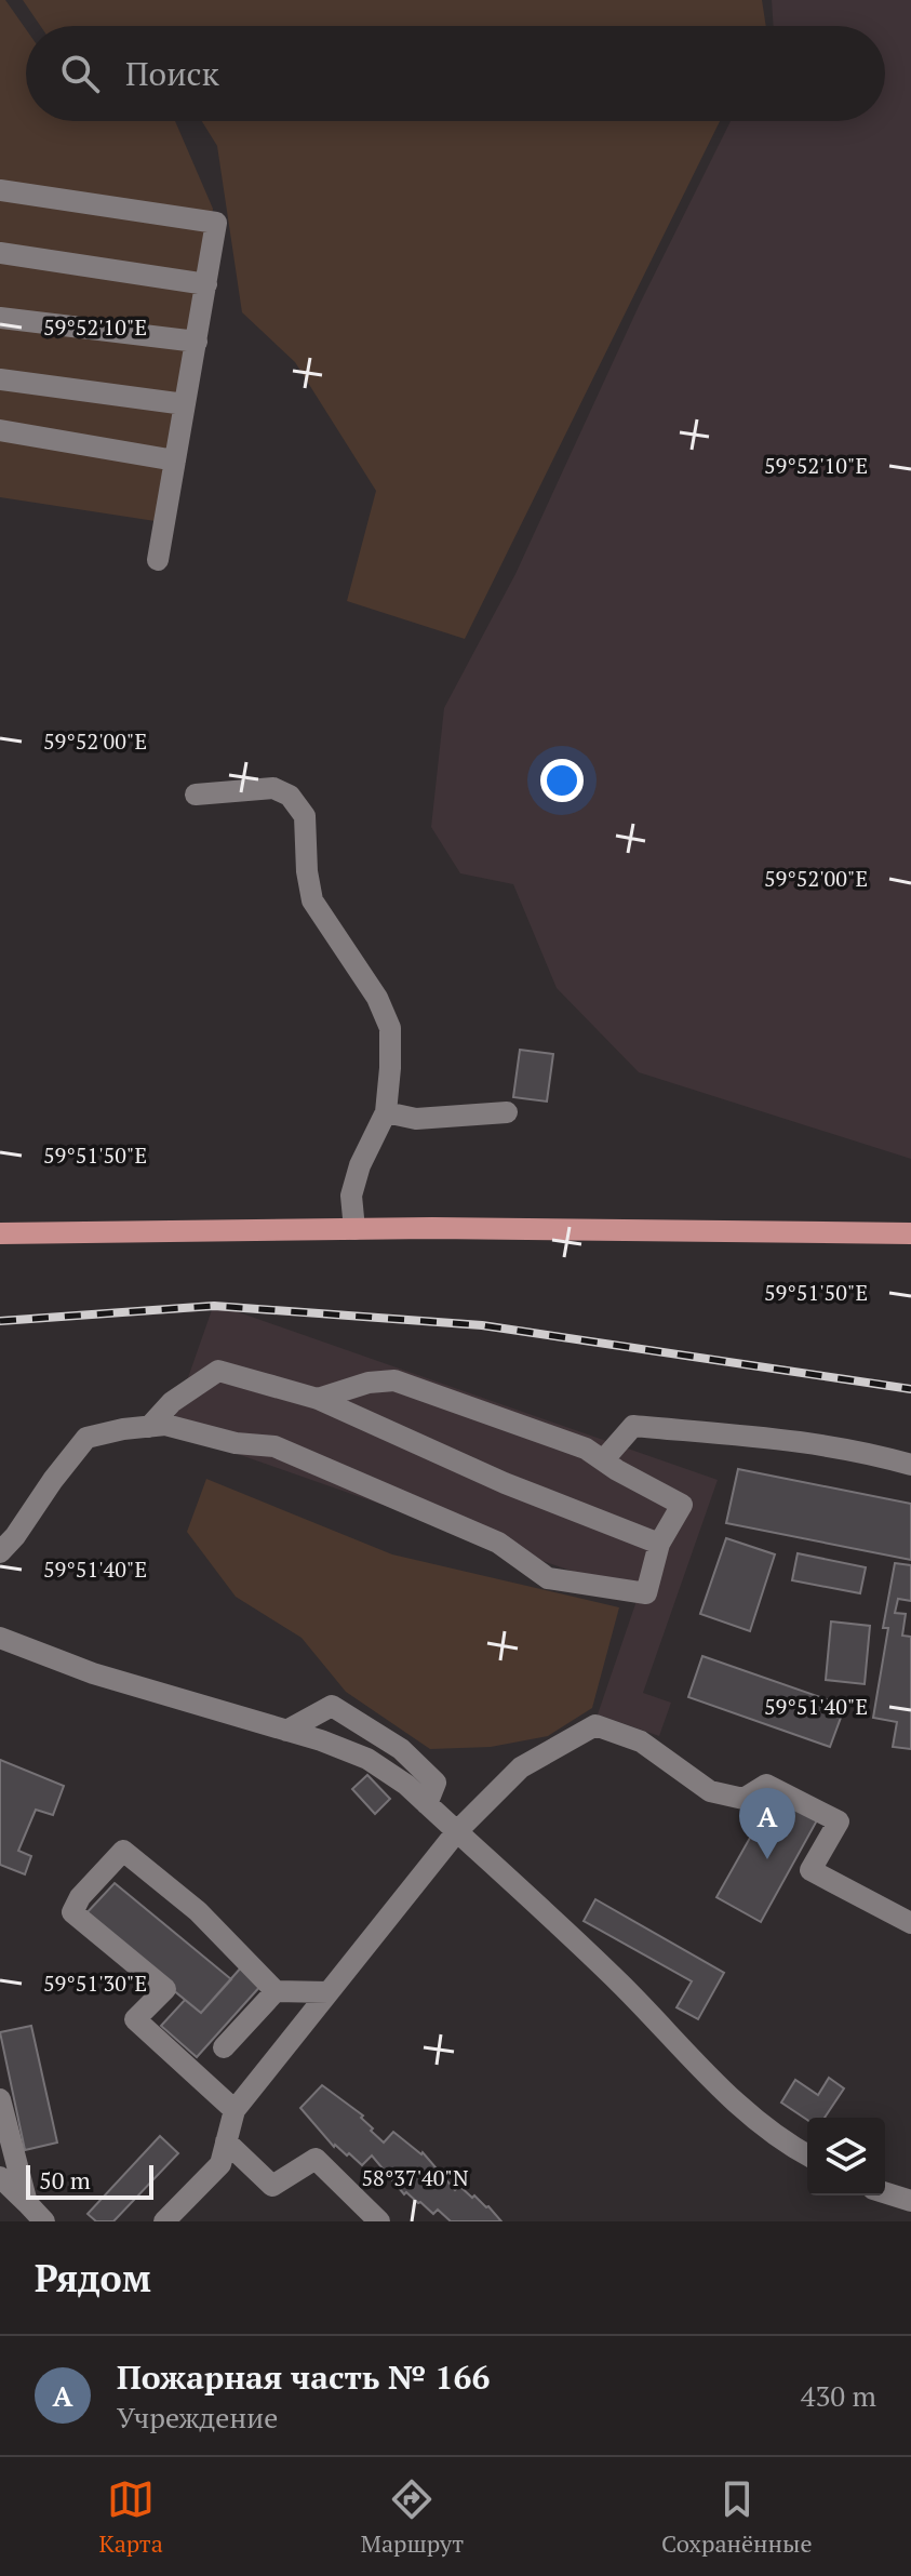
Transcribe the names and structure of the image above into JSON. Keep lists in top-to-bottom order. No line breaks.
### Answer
{"scale_bar":"50 m","page":{"search":"Поиск","pins":"A","scale":"50 m","heading":"Рядом","list":[{"mark":"A","name":"Пожарная часть № 166","note":"Учреждение","value":"430 m"}],"nav":["Карта","Маршрут","Сохранённые"]},"coordinates":["59°52'10\"E","59°52'00\"E","59°51'50\"E","59°51'40\"E","59°51'30\"E","58°37'40\"N"]}
